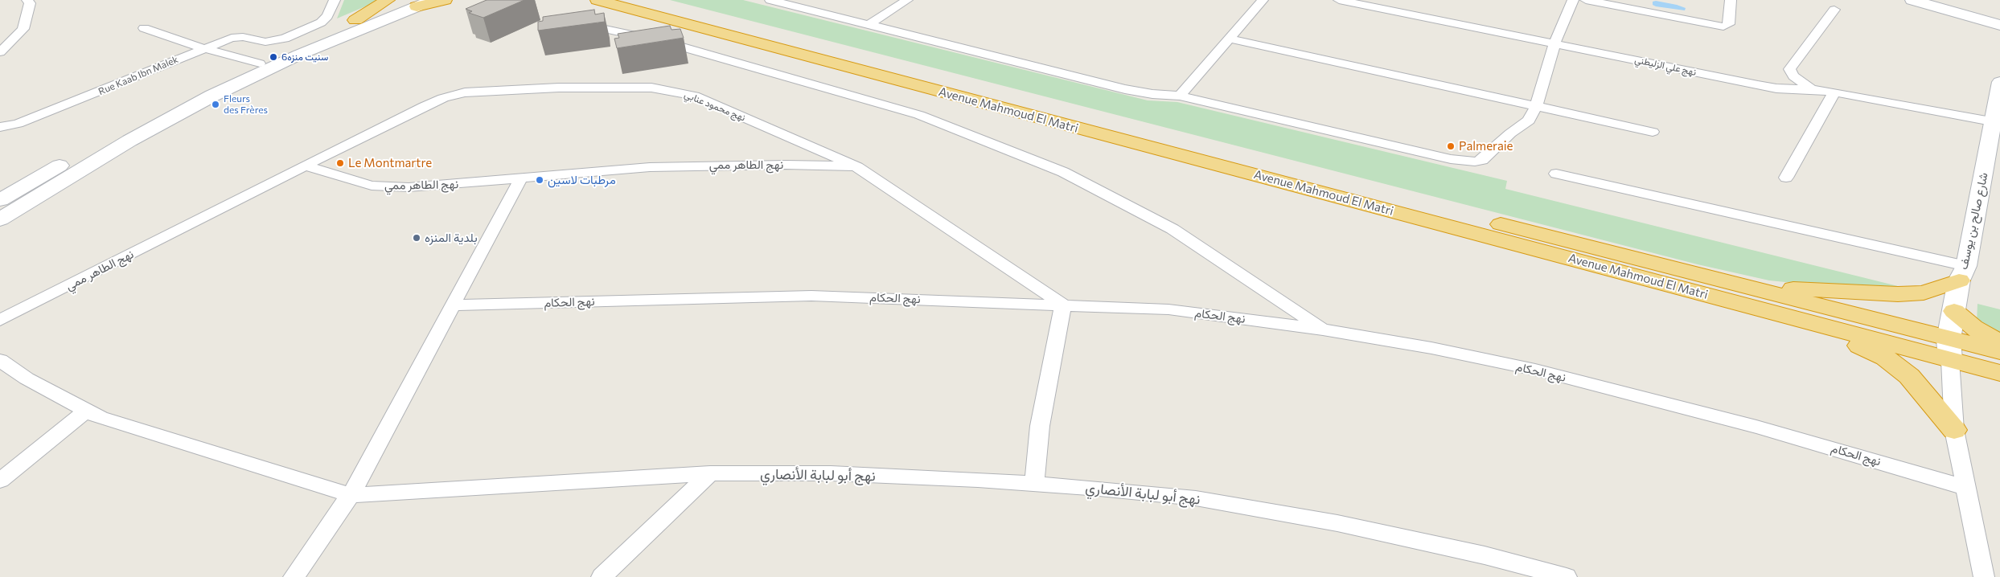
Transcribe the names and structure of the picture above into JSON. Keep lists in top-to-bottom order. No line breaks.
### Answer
{"streets":{"highway":["Avenue Mahmoud El Matri"],"main road":["شارع صالح بن يوسف"],"street":["نهج علي الزليطني","Rue Kaab Ibn Malek","نهج محمود عنابي","نهج الطاهر ممي","نهج الحكام","نهج أبو لبابة الأنصاري"]},"crossings":[["نهج علي الزليطني","شارع صالح بن يوسف"],["نهج محمود عنابي","نهج الطاهر ممي"],["نهج محمود عنابي","نهج الحكام"],["Avenue Mahmoud El Matri","شارع صالح بن يوسف"]],"places":["سنيت منزه6","Fleurs des Frères","Palmeraie","Le Montmartre","مرطبات لاسين","بلدية المنزه"]}
